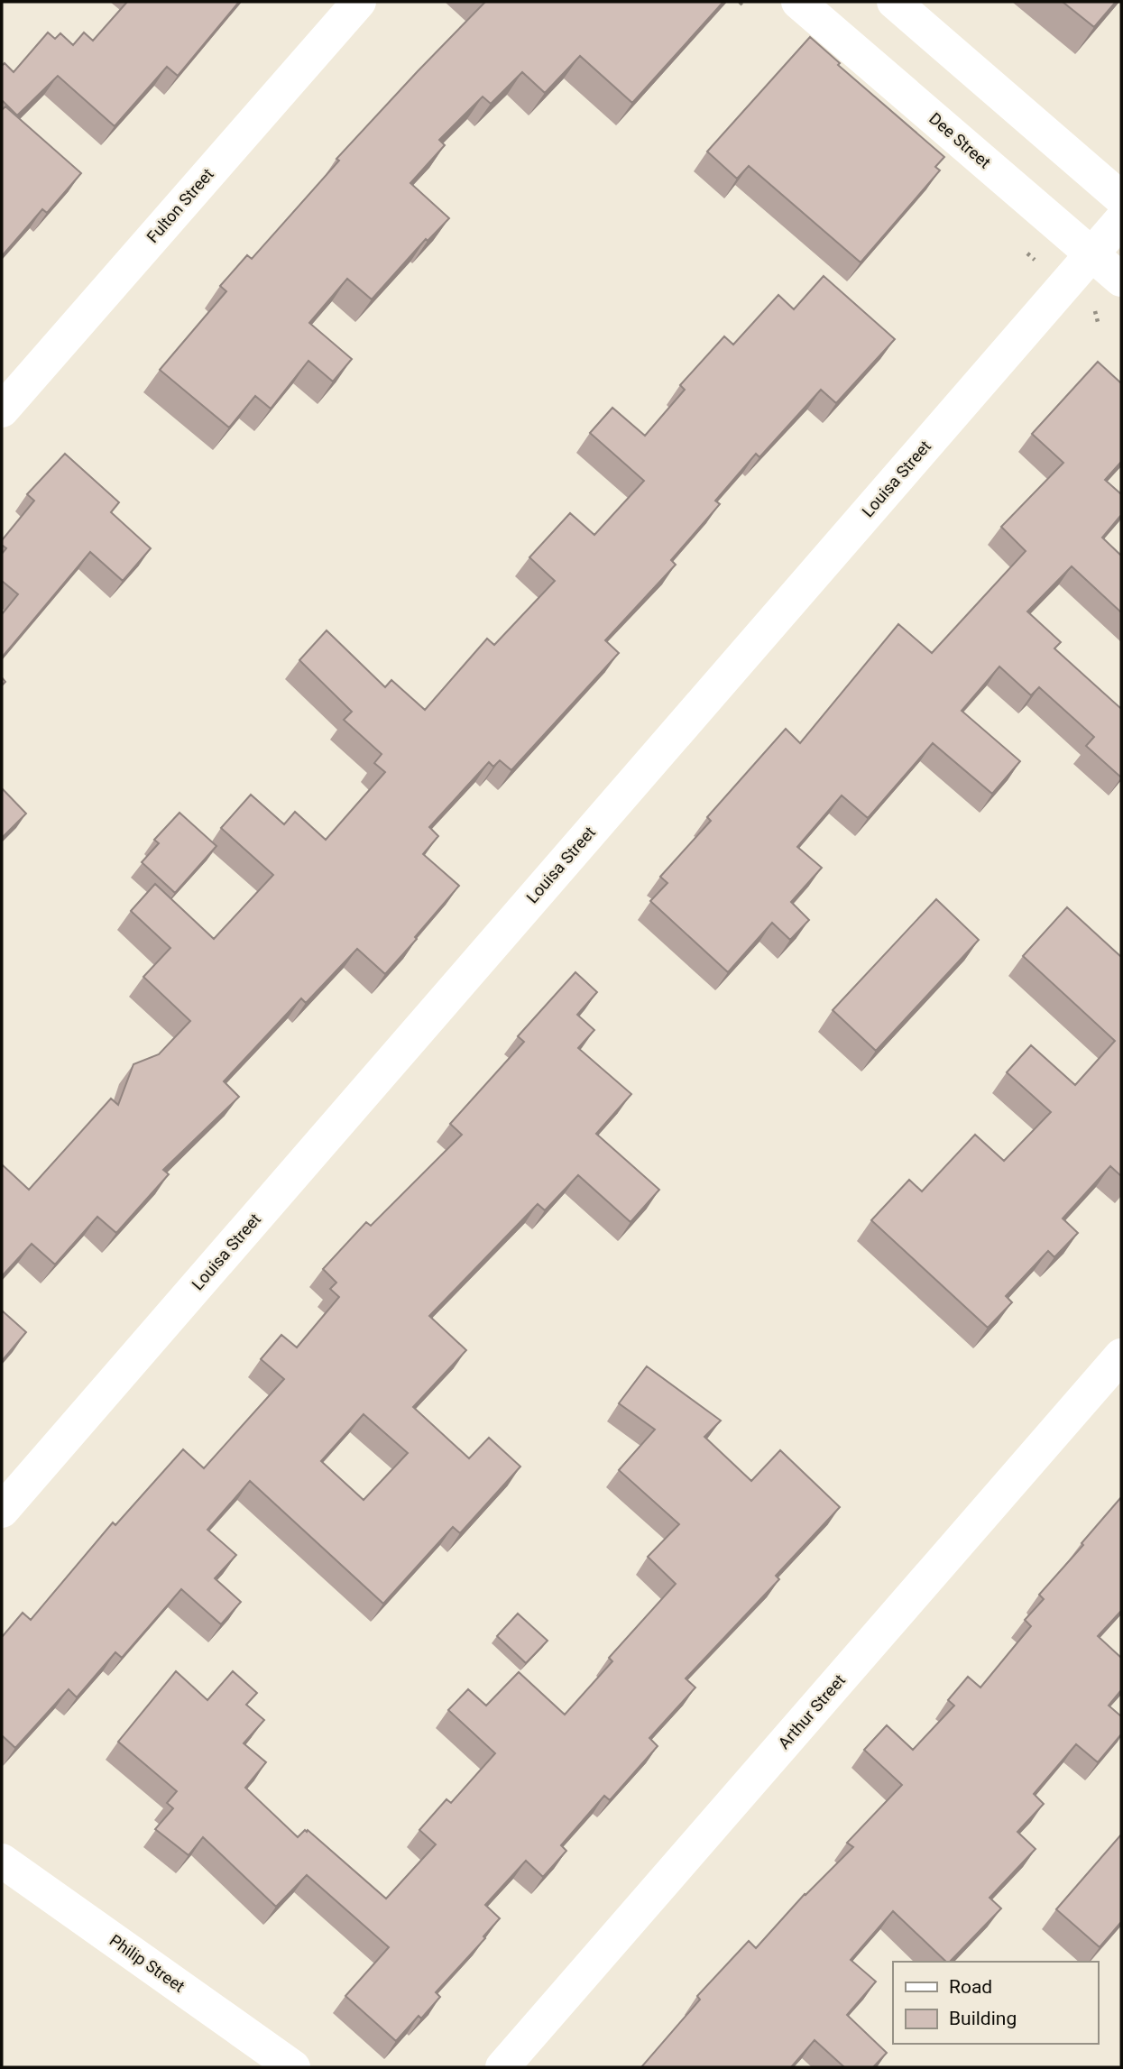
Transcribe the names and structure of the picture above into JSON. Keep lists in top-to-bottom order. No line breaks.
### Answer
{"streets":{"street":["Dee Street","Fulton Street","Louisa Street","Arthur Street","Philip Street"]},"crossings":[["Dee Street","Louisa Street"]],"legend":["Road","Building"]}
